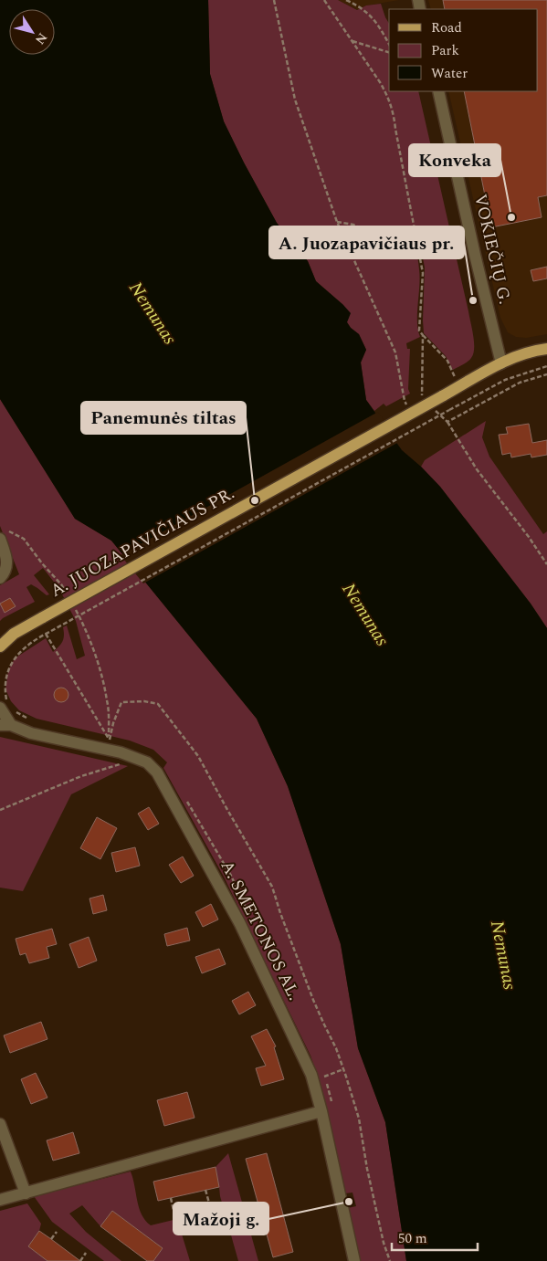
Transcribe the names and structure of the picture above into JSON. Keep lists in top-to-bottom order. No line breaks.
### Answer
{"streets":{"main road":["A. JUOZAPAVIČIAUS PR."],"street":["VOKIEČIŲ G.","A. SMETONOS AL."]},"crossings":[["VOKIEČIŲ G.","A. JUOZAPAVIČIAUS PR."]],"water":["Nemunas"],"places":["Konveka","A. Juozapavičiaus pr.","Panemunės tiltas","Mažoji g."],"legend":["Road","Park","Water"],"scale_bar":"50 m","north":"bottom right"}
